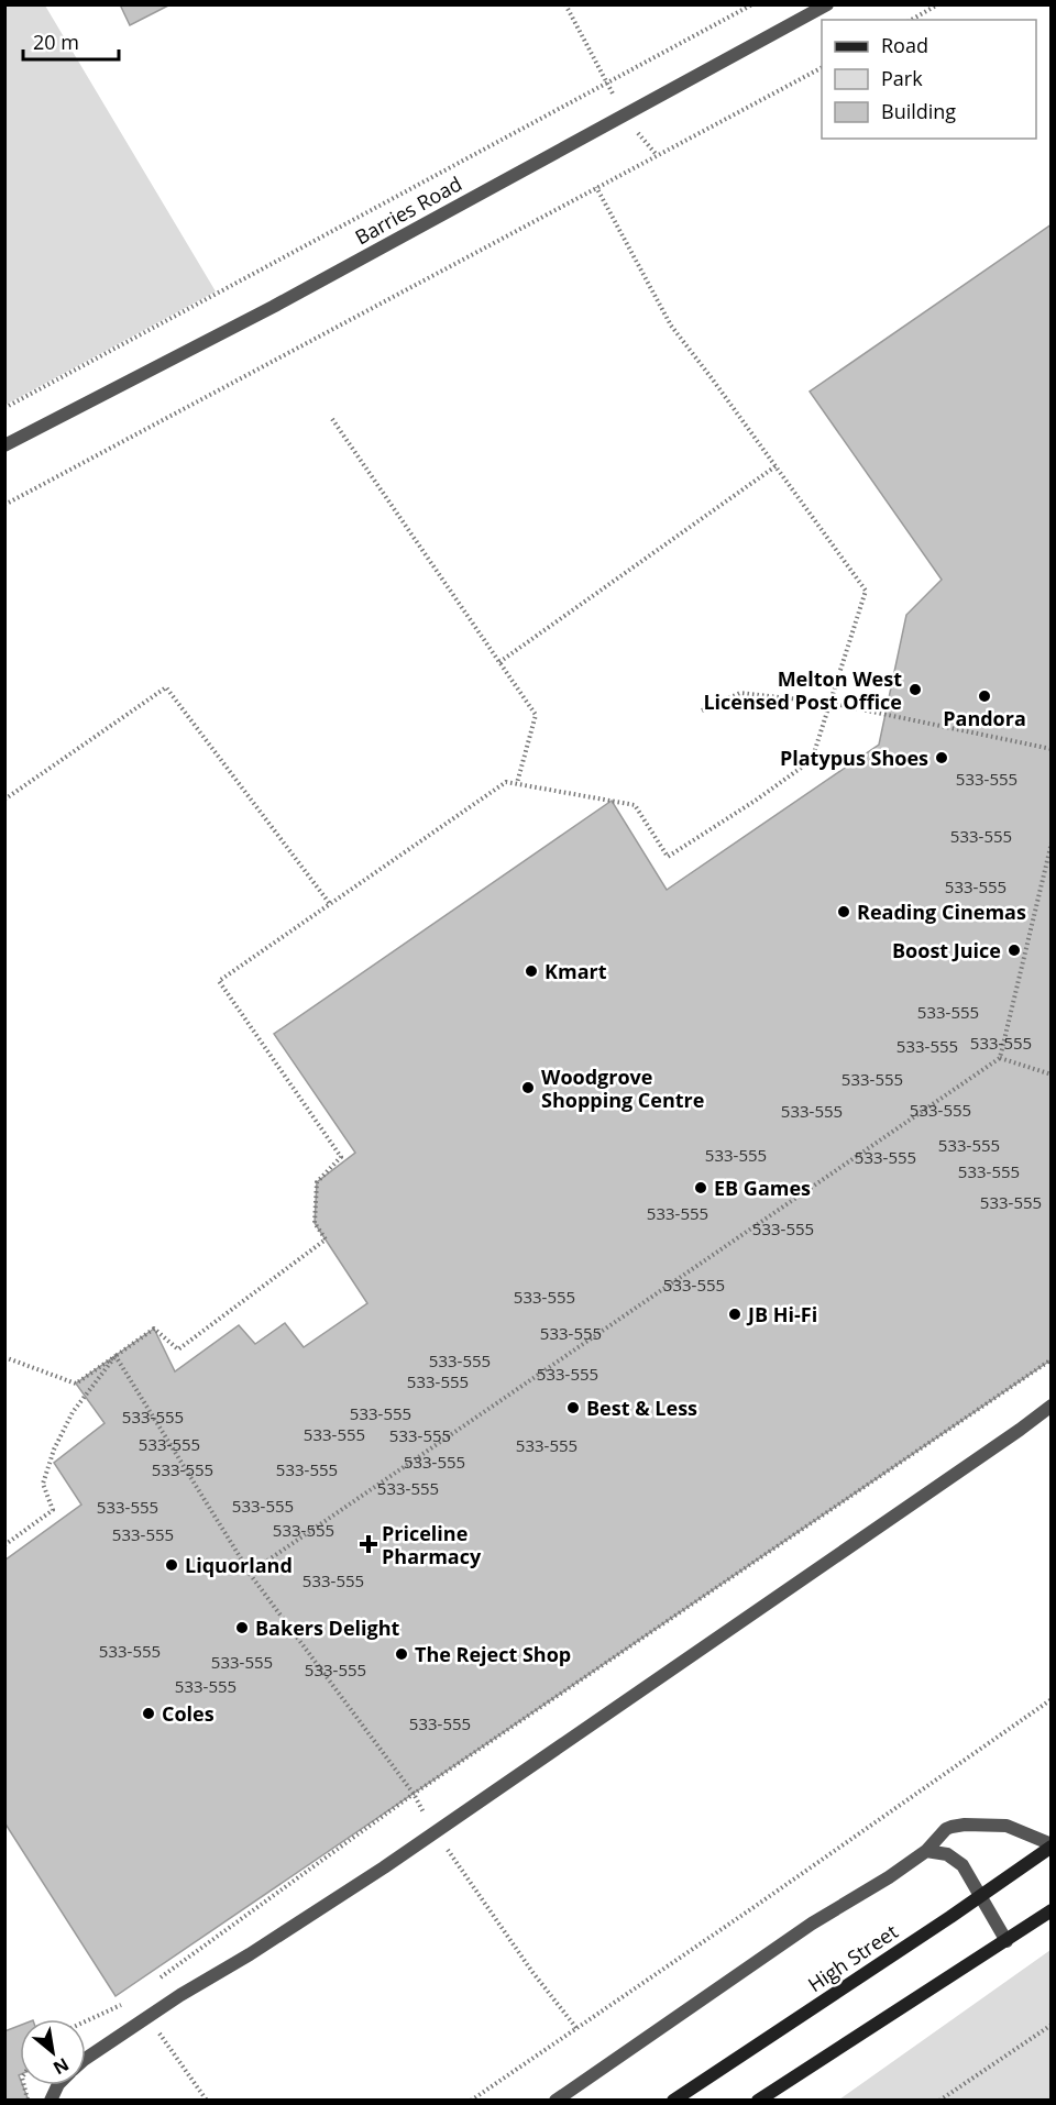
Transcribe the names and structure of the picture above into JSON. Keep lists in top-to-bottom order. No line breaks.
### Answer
{"streets":{"main road":["High Street"],"street":["Barries Road"]},"places":{"other":["Melton West Licensed Post Office","Pandora","Platypus Shoes","Reading Cinemas","Boost Juice","Kmart","Woodgrove Shopping Centre","EB Games","JB Hi-Fi","Best & Less","Liquorland","Bakers Delight","The Reject Shop","Coles"],"health":["Priceline Pharmacy"]},"house_numbers":["533-555","533-555","533-555","533-555","533-555","533-555","533-555","533-555","533-555","533-555","533-555","533-555","533-555","533-555","533-555","533-555","533-555","533-555","533-555","533-555","533-555","533-555","533-555","533-555","533-555","533-555","533-555","533-555","533-555","533-555","533-555","533-555","533-555","533-555","533-555","533-555","533-555","533-555","533-555","533-555","533-555","533-555"],"legend":["Road","Park","Building"],"scale_bar":"20 m","north":"bottom right"}
